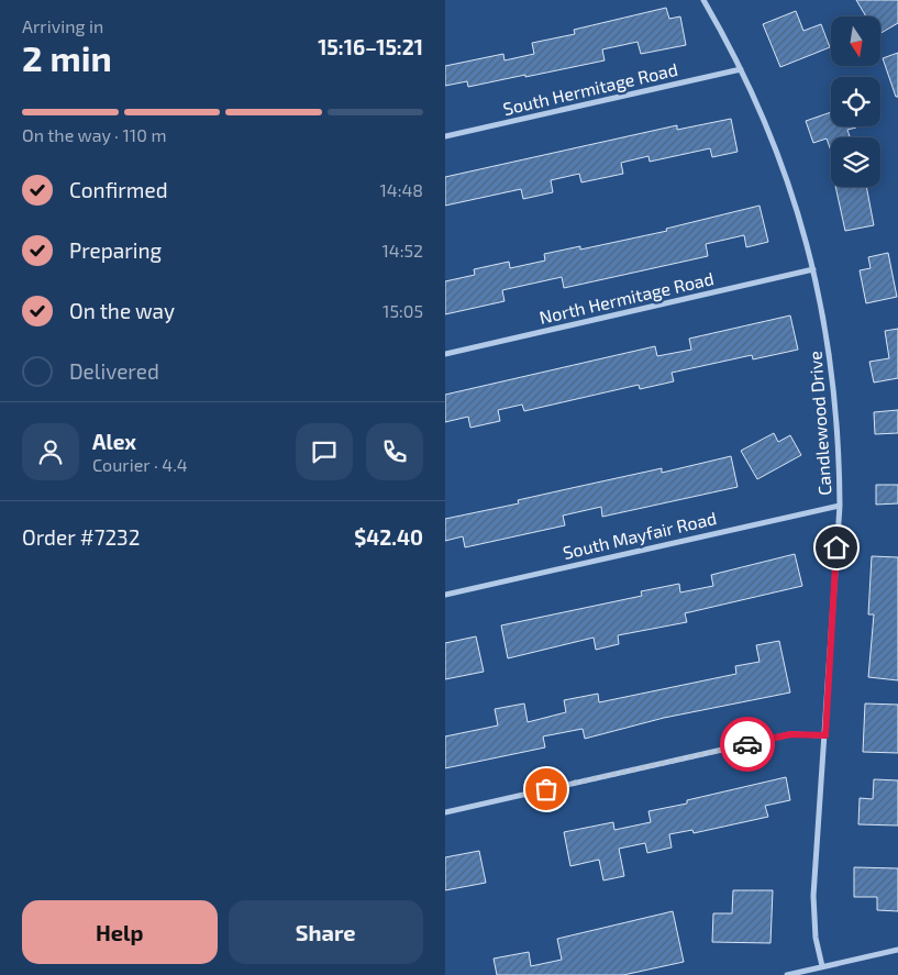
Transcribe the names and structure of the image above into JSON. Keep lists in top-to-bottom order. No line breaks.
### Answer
{"streets":{"street":["South Hermitage Road","North Hermitage Road","Candlewood Drive","South Mayfair Road"]},"crossings":[["South Hermitage Road","Candlewood Drive"],["North Hermitage Road","Candlewood Drive"],["Candlewood Drive","South Mayfair Road"]],"north":"bottom","page":{"heading":["2 min","Arriving in","15:16–15:21"],"panel":["Alex","Courier · 4.4","Order #7232","$42.40"],"bar":"On the way · 110 m","list":[["Confirmed","14:48"],["Preparing","14:52"],["On the way","15:05"],"Delivered"],"buttons":["Help","Share"]}}
